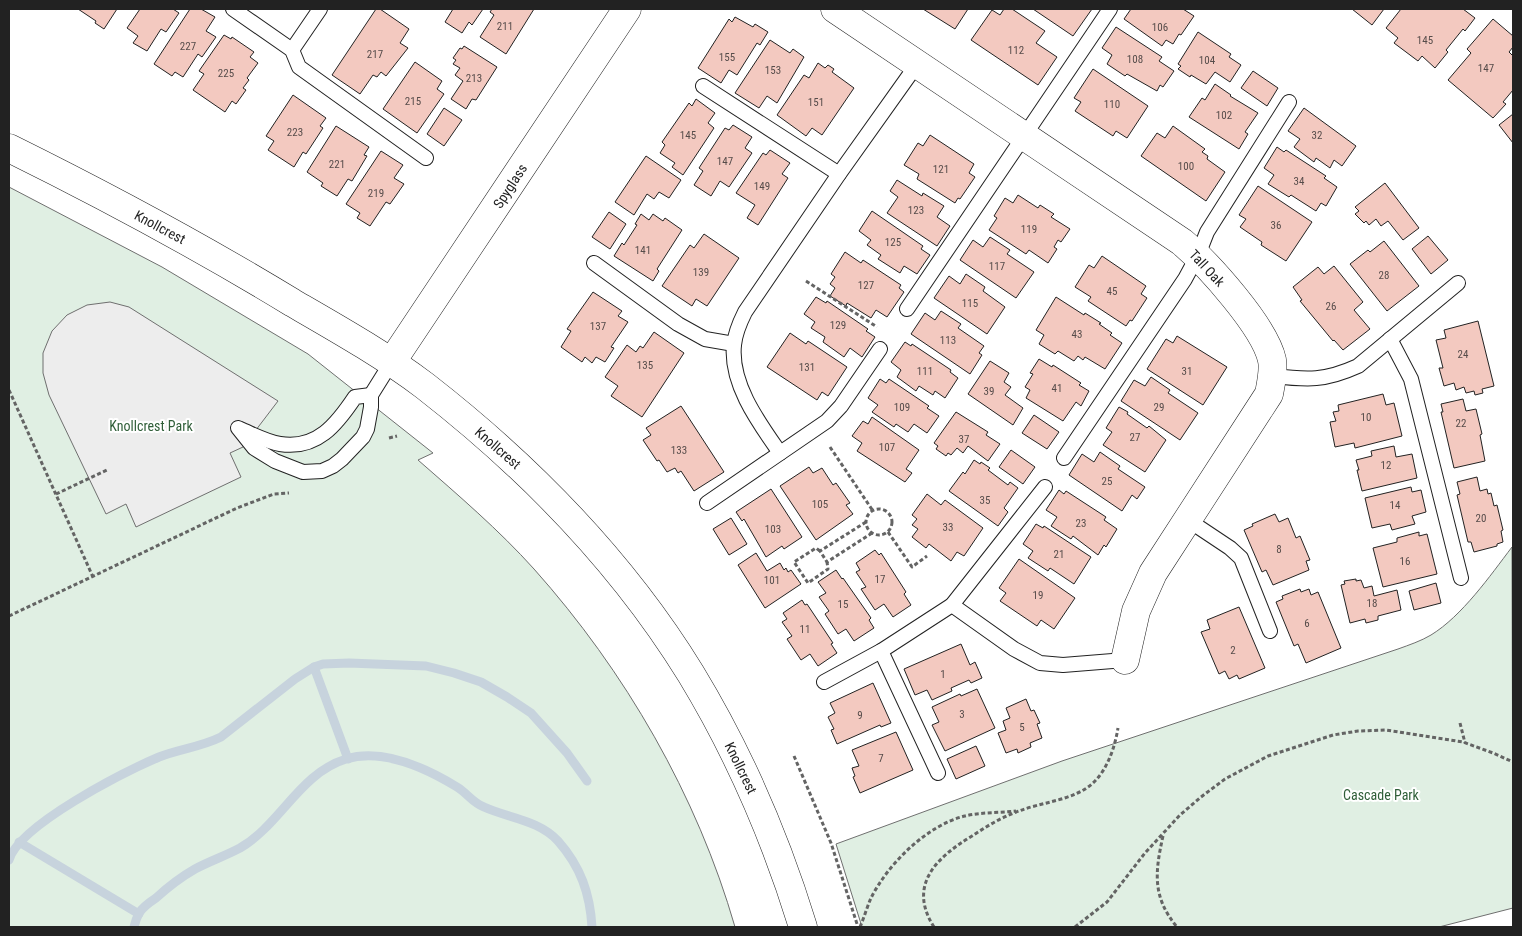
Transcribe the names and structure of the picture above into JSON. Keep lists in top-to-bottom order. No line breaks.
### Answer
{"streets":{"street":["Spyglass","Knollcrest","Tall Oak"]},"crossings":[["Spyglass","Knollcrest"]],"parks":["Knollcrest Park","Cascade Park"],"house_numbers":["211","106","145","227","112","217","155","108","104","147","153","225","213","215","151","110","102","223","145","32","147","221","100","121","34","149","219","123","36","119","125","141","117","139","28","127","45","115","26","129","137","43","113","24","135","131","111","31","41","39","109","29","10","22","27","37","107","133","12","25","35","105","14","20","23","33","103","8","21","16","17","101","19","18","15","6","11","2","1","3","9","5","7"]}
